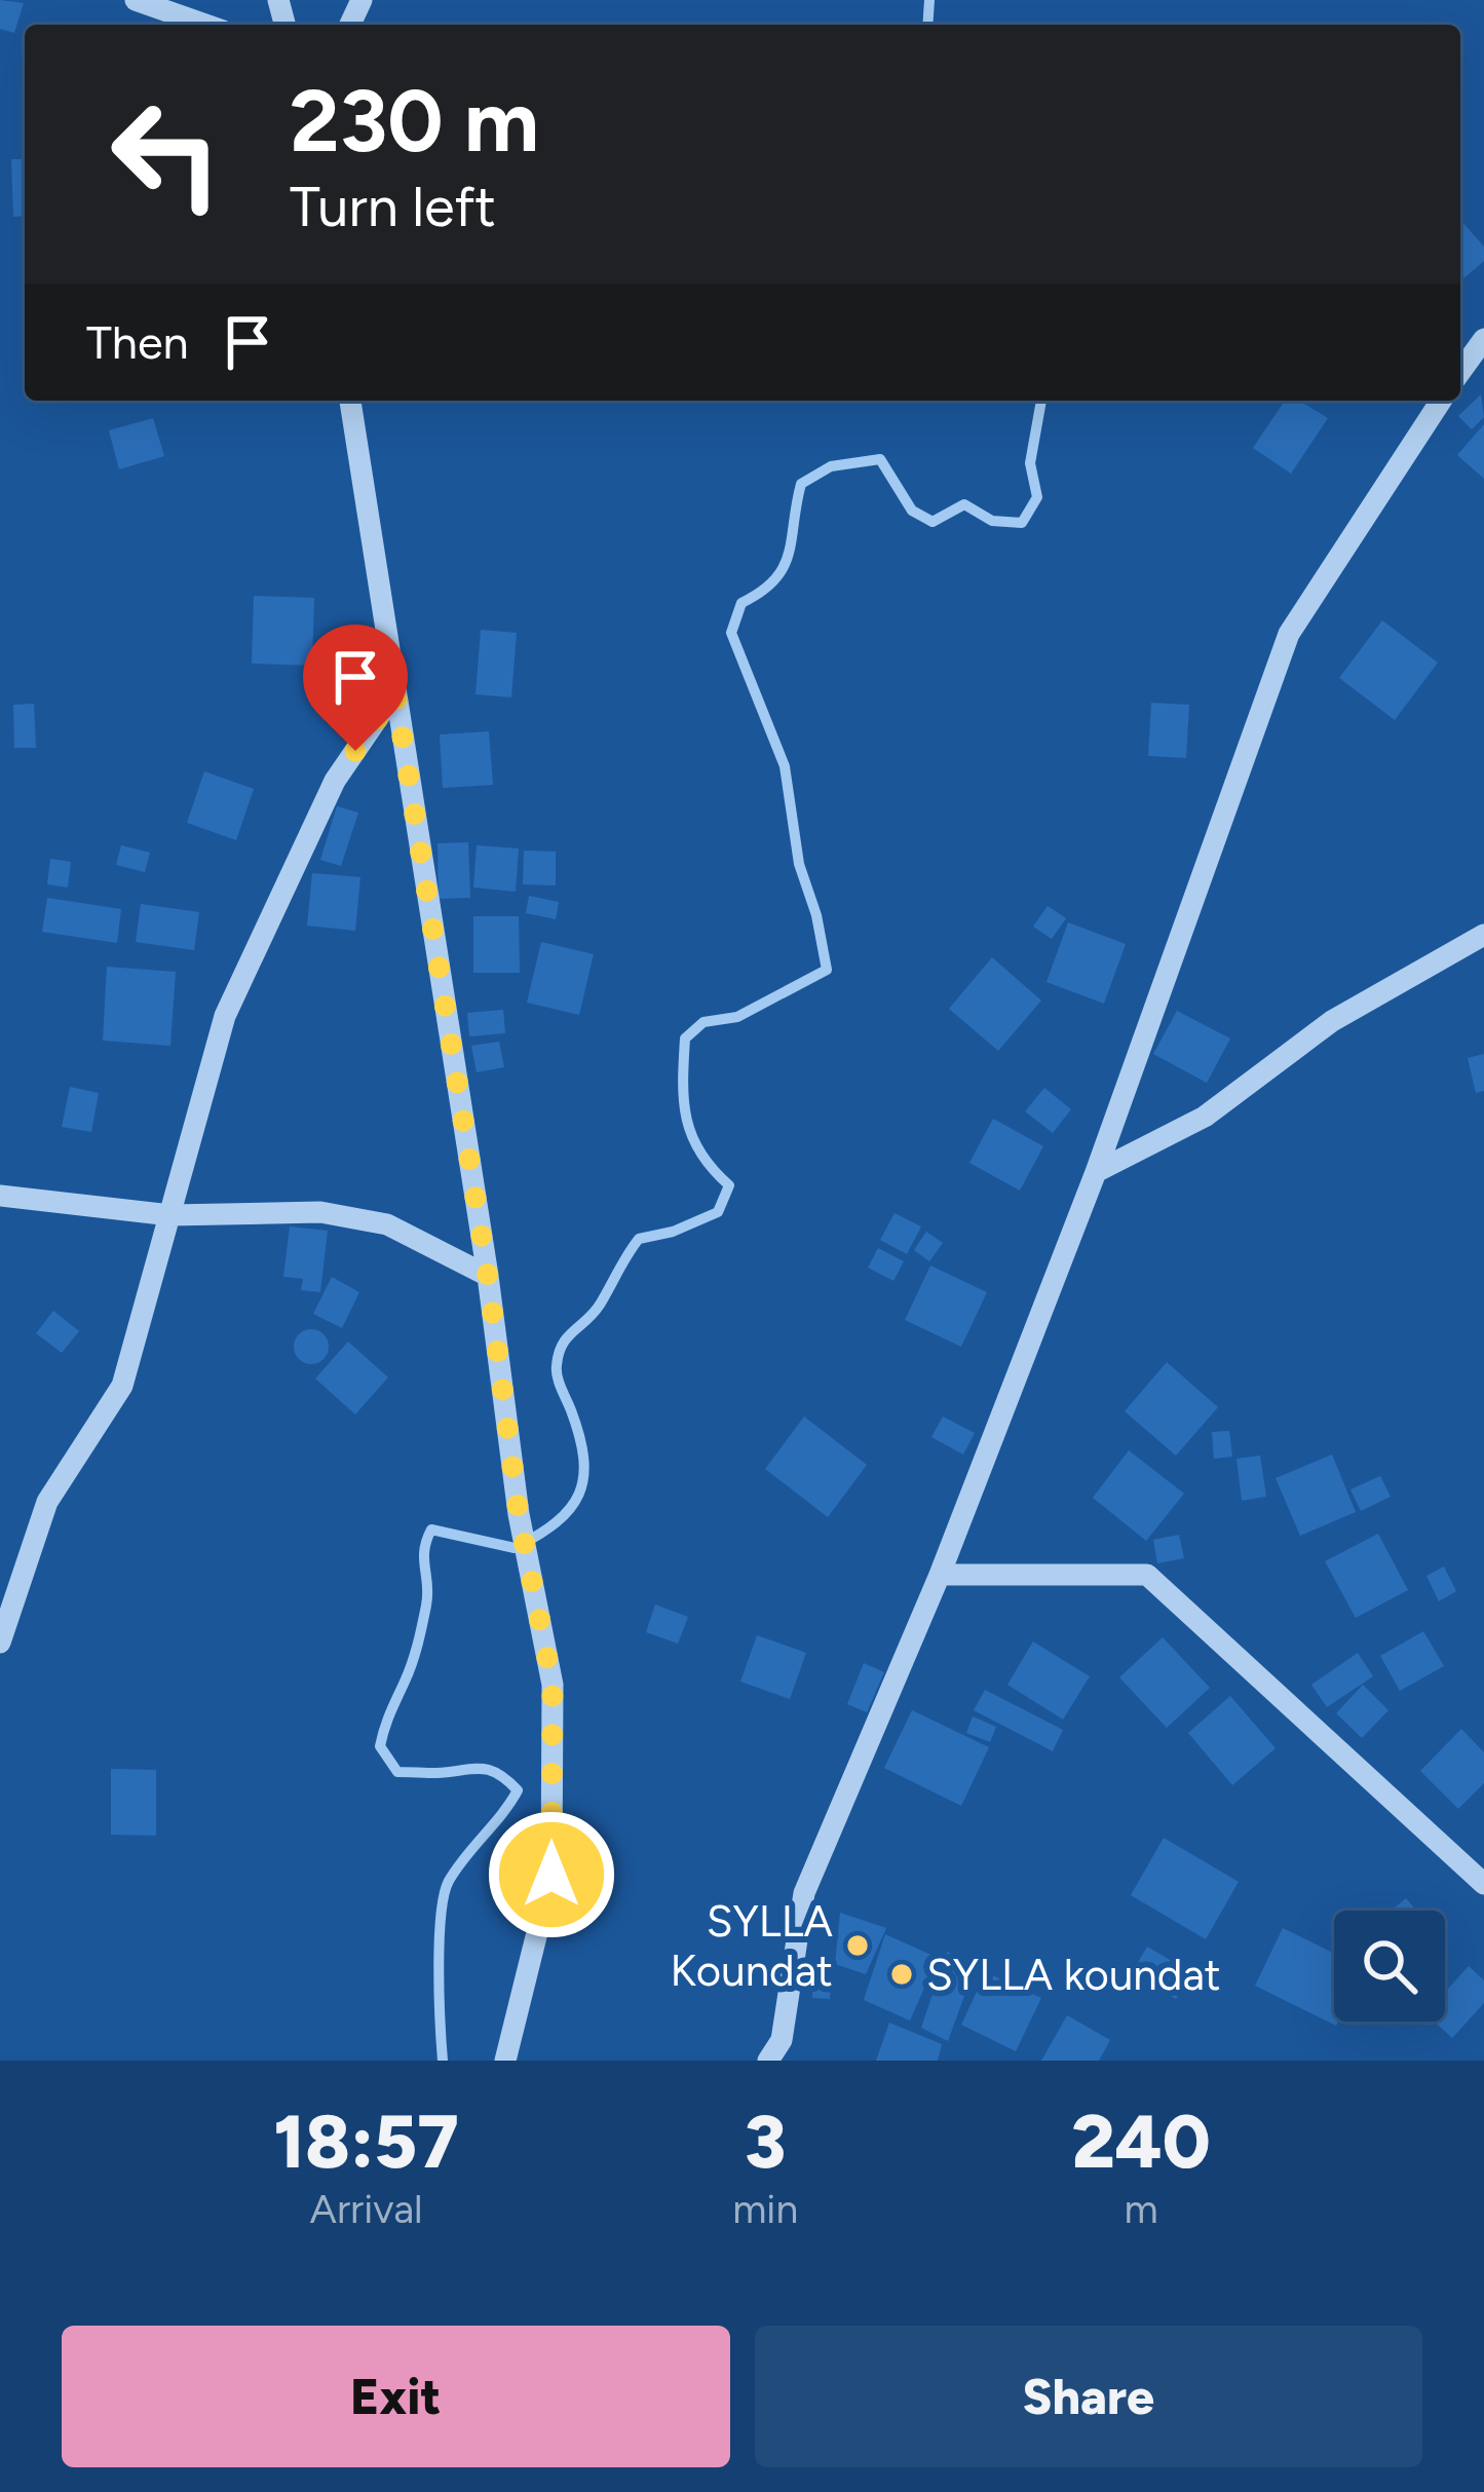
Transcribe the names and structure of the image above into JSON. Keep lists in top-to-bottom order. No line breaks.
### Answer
{"places":["SYLLA Koundat","SYLLA koundat"],"page":{"turn":["230 m","Turn left"],"then":"Then","eta":["18:57","Arrival","3","min","240","m"],"buttons":["Exit","Share"]}}
